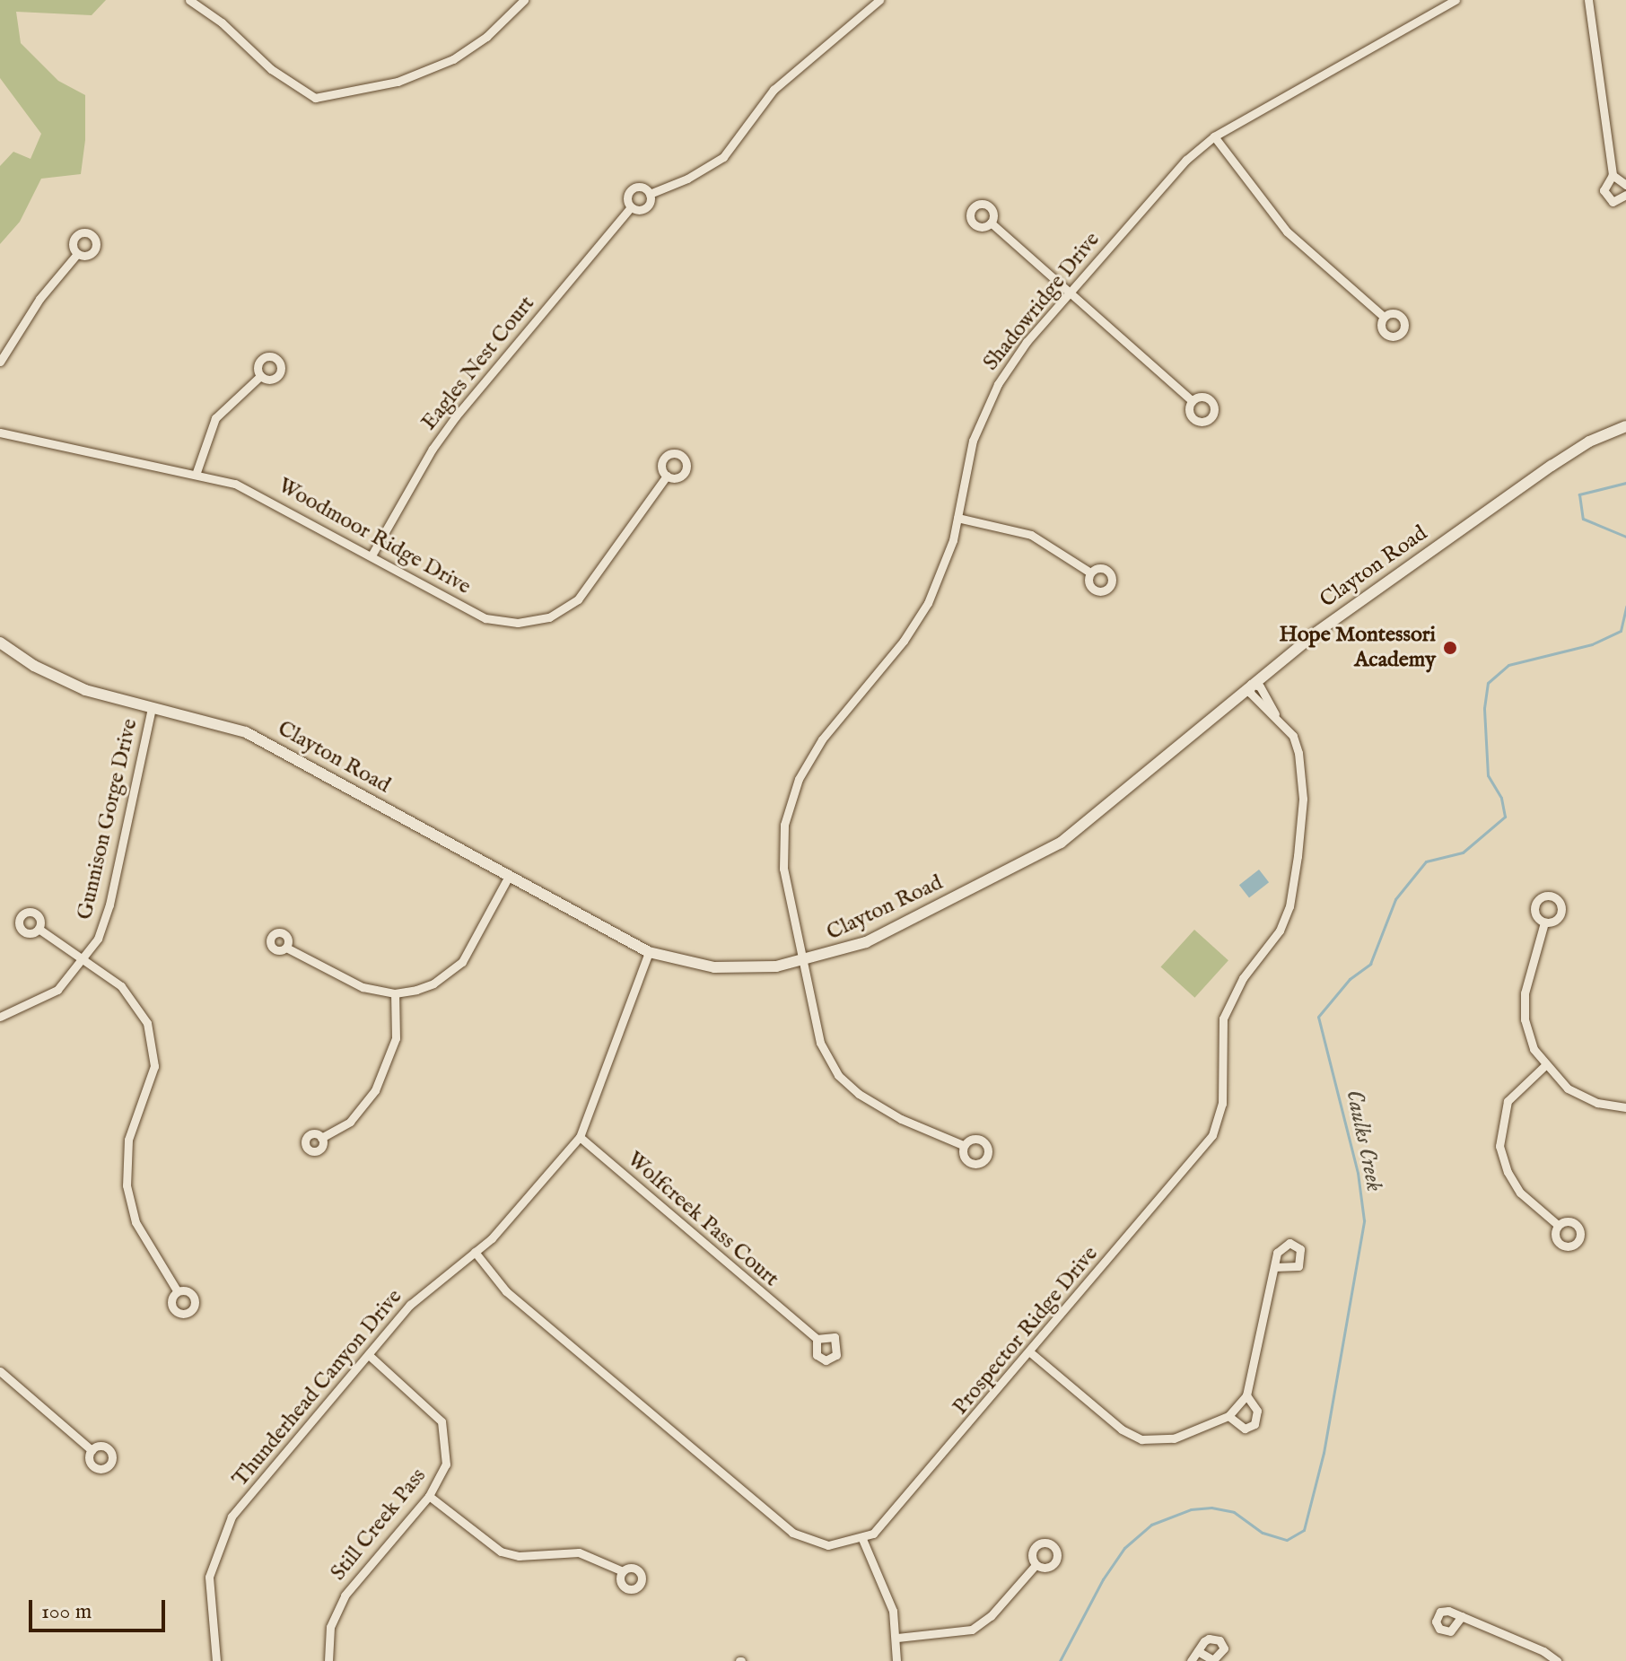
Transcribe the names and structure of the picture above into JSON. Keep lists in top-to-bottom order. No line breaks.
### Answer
{"streets":{"main road":["Clayton Road"],"street":["Shadowridge Drive","Eagles Nest Court","Woodmoor Ridge Drive","Gunnison Gorge Drive","Wolfcreek Pass Court","Prospector Ridge Drive","Thunderhead Canyon Drive","Still Creek Pass"]},"crossings":[["Shadowridge Drive","Clayton Road"],["Eagles Nest Court","Woodmoor Ridge Drive"],["Clayton Road","Gunnison Gorge Drive"],["Clayton Road","Prospector Ridge Drive"],["Clayton Road","Thunderhead Canyon Drive"],["Wolfcreek Pass Court","Thunderhead Canyon Drive"],["Prospector Ridge Drive","Thunderhead Canyon Drive"],["Thunderhead Canyon Drive","Still Creek Pass"]],"water":["Caulks Creek"],"places":["Hope Montessori Academy"],"scale_bar":"100 m"}
